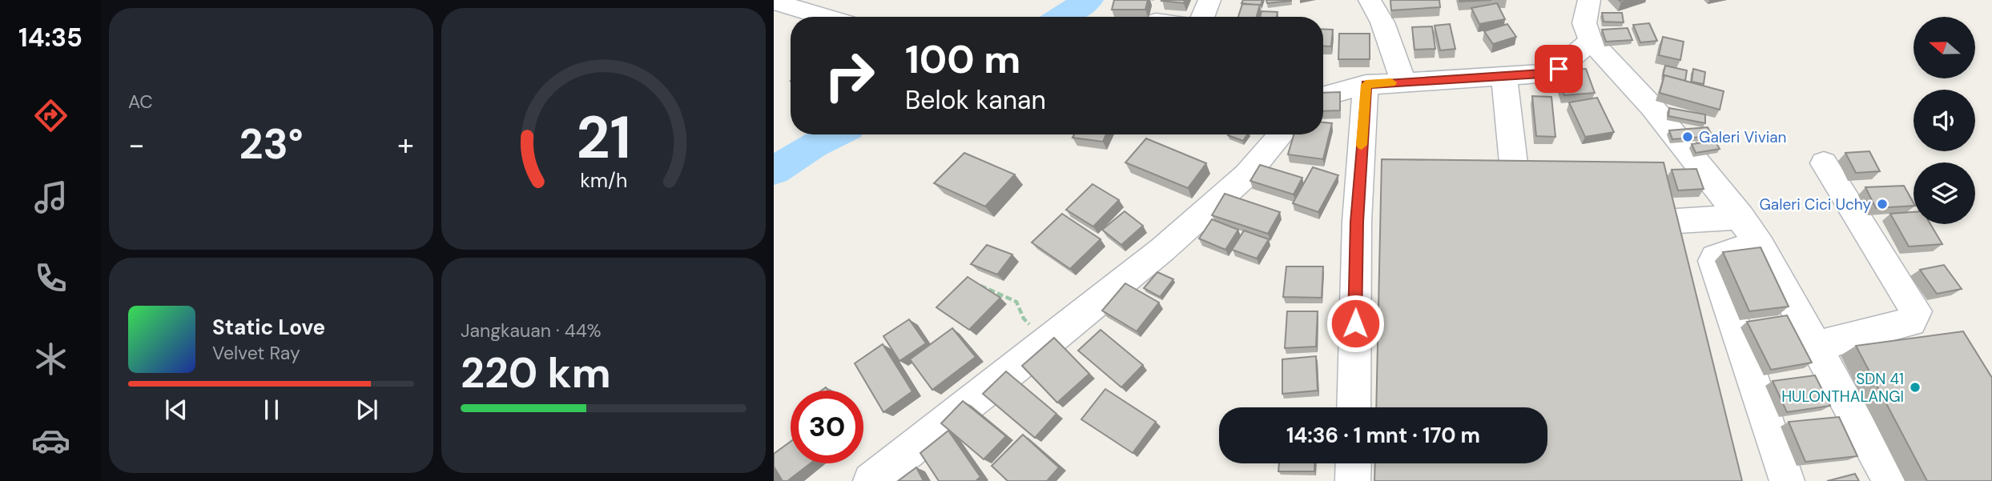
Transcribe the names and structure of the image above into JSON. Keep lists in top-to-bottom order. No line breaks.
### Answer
{"places":["Galeri Vivian","Galeri Cici Uchy","SDN 41 HULONTHALANGI"],"north":"left","page":{"tabs":"14:35","tile":["AC",["Jangkauan · 44%","220 km"]],"turn":["100 m","Belok kanan"],"heat":["−","23°","+"],"song":["Static Love","Velvet Ray"],"limit":"30","trip":"14:36 · 1 mnt · 170 m","gauge":["21","km/h"]}}
